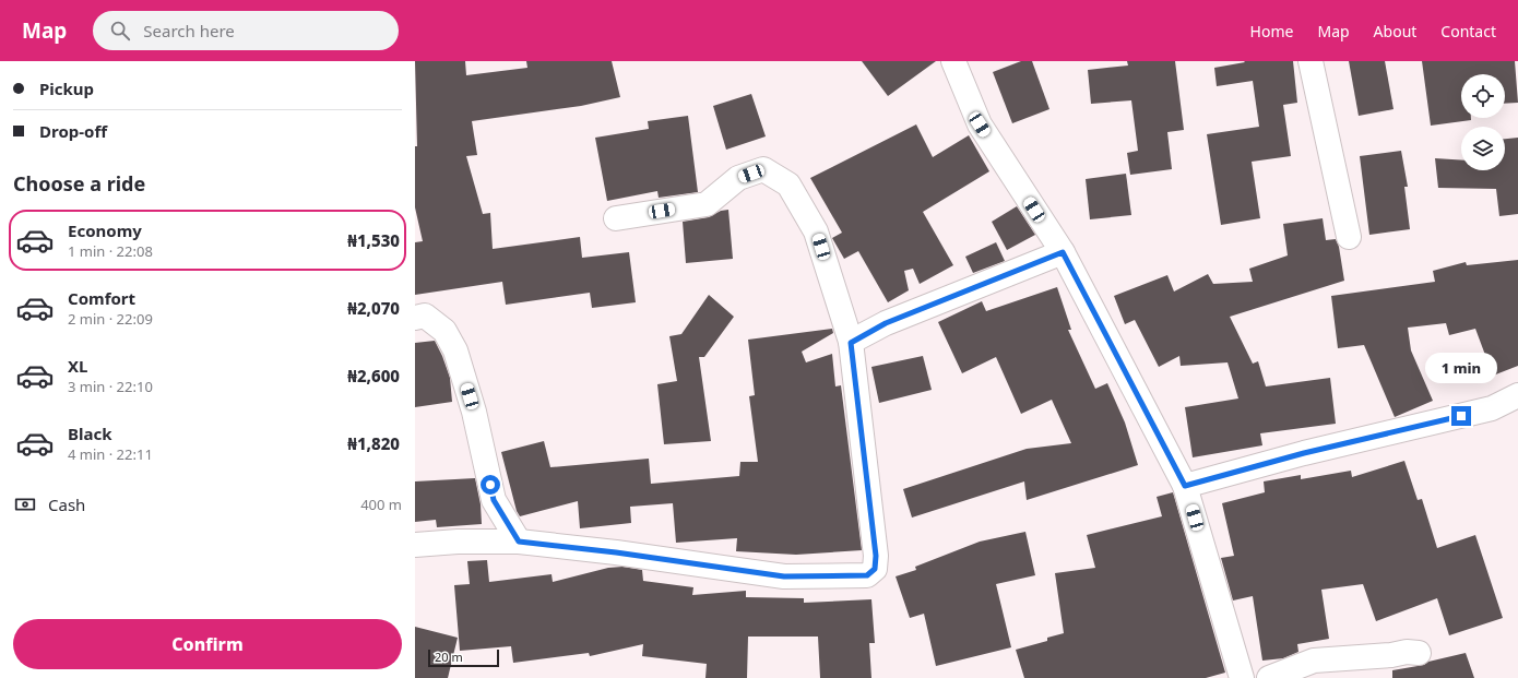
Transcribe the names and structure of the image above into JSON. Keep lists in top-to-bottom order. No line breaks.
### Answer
{"scale_bar":"20 m","page":{"header":"Map","search":"Search here","nav":["Home","Map","About","Contact"],"banner":["Pickup","Drop-off"],"heading":"Choose a ride","list":[{"name":"Economy","note":"1 min · 22:08","value":"₦1,530"},{"name":"Comfort","note":"2 min · 22:09","value":"₦2,070"},{"name":"XL","note":"3 min · 22:10","value":"₦2,600"},{"name":"Black","note":"4 min · 22:11","value":"₦1,820"}],"bubble":"1 min","pay":["Cash","400 m"],"buttons":"Confirm","scale":"20 m"}}
